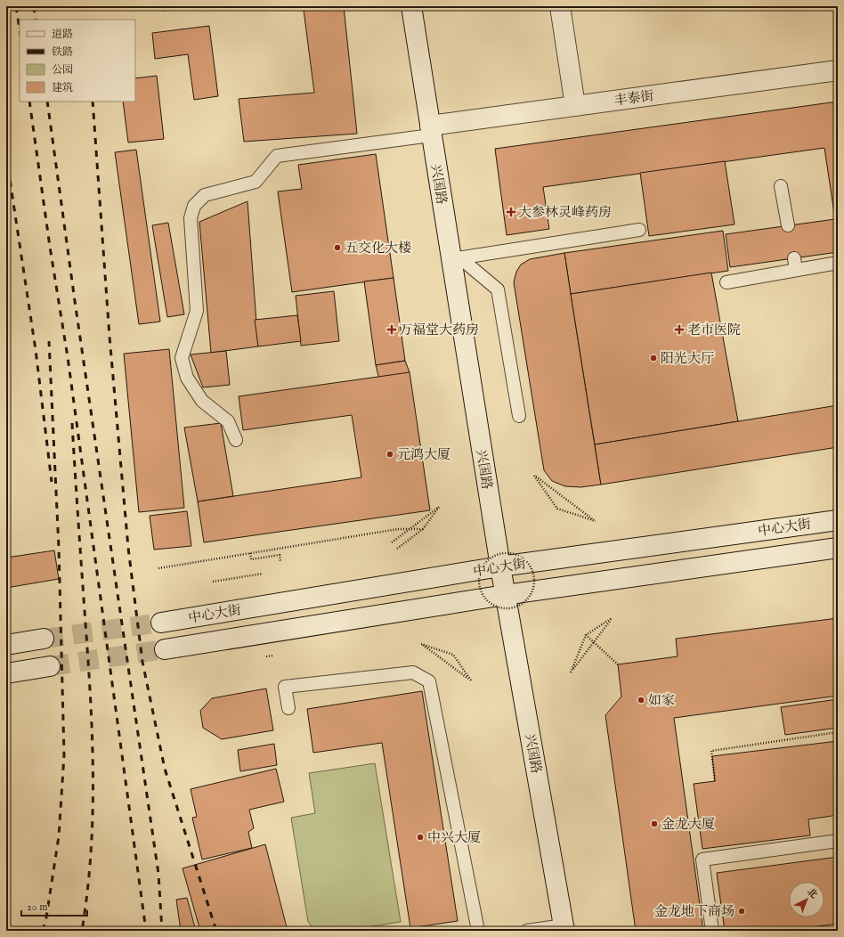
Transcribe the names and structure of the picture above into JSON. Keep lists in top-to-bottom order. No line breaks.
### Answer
{"streets":{"main road":["丰泰街","兴国路","中心大街"]},"crossings":[["丰泰街","兴国路"],["兴国路","中心大街"]],"places":{"health":["大参林灵峰药房","万福堂大药房","老市医院"],"other":["五交化大楼","阳光大厅","元鸿大厦","如家","金龙大厦","中兴大厦","金龙地下商场"]},"legend":["道路","铁路","公园","建筑"],"scale_bar":"20 m","north":"top right"}
